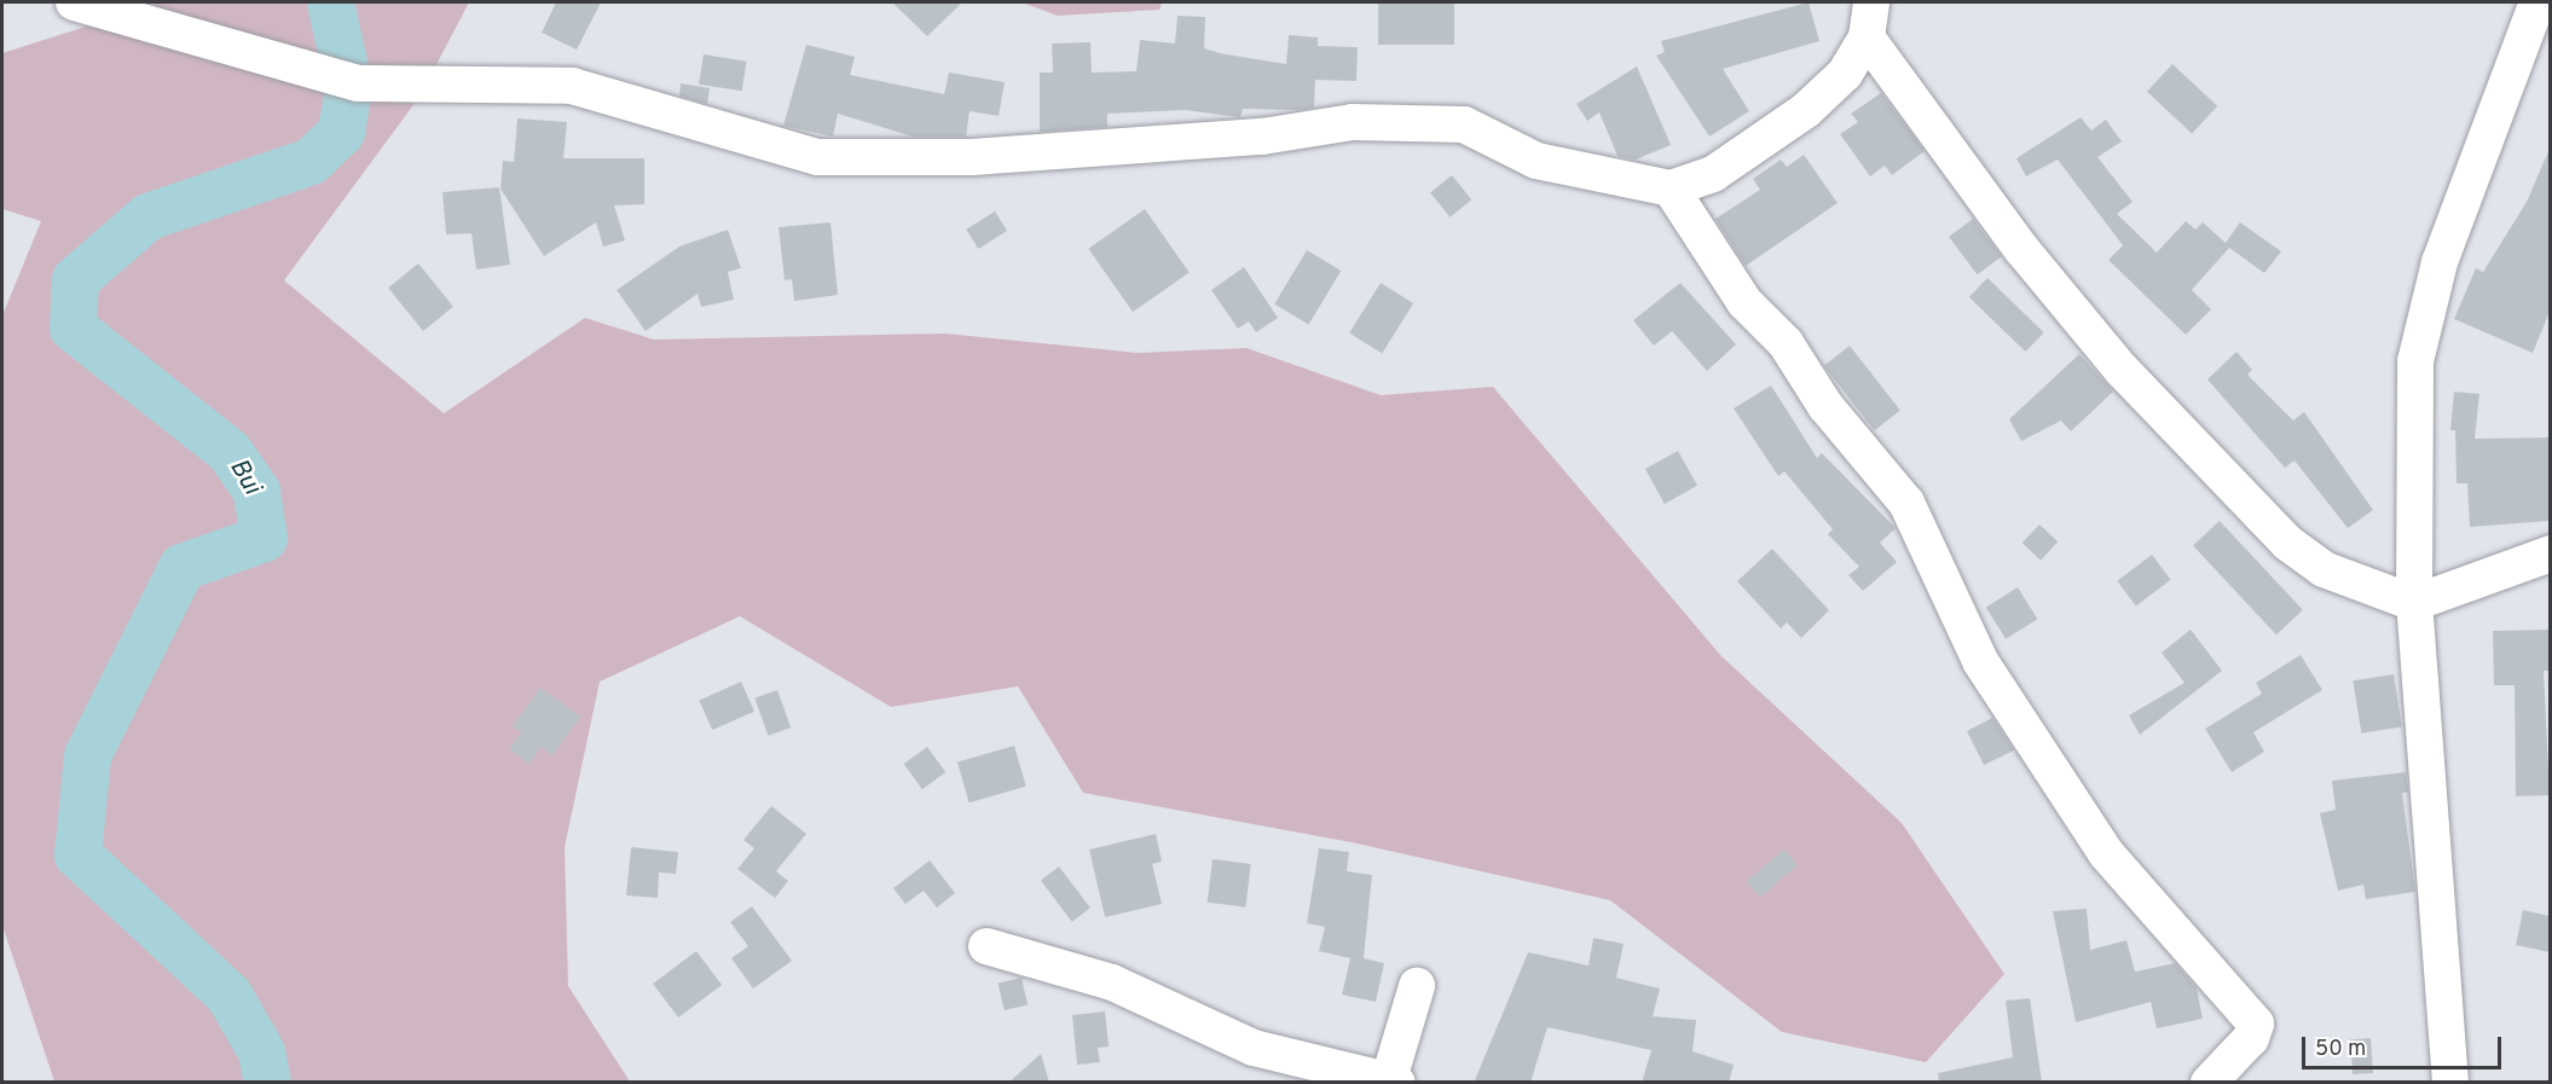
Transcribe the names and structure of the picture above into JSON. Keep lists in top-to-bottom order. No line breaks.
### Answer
{"water":["Bui"],"scale_bar":"50 m"}
